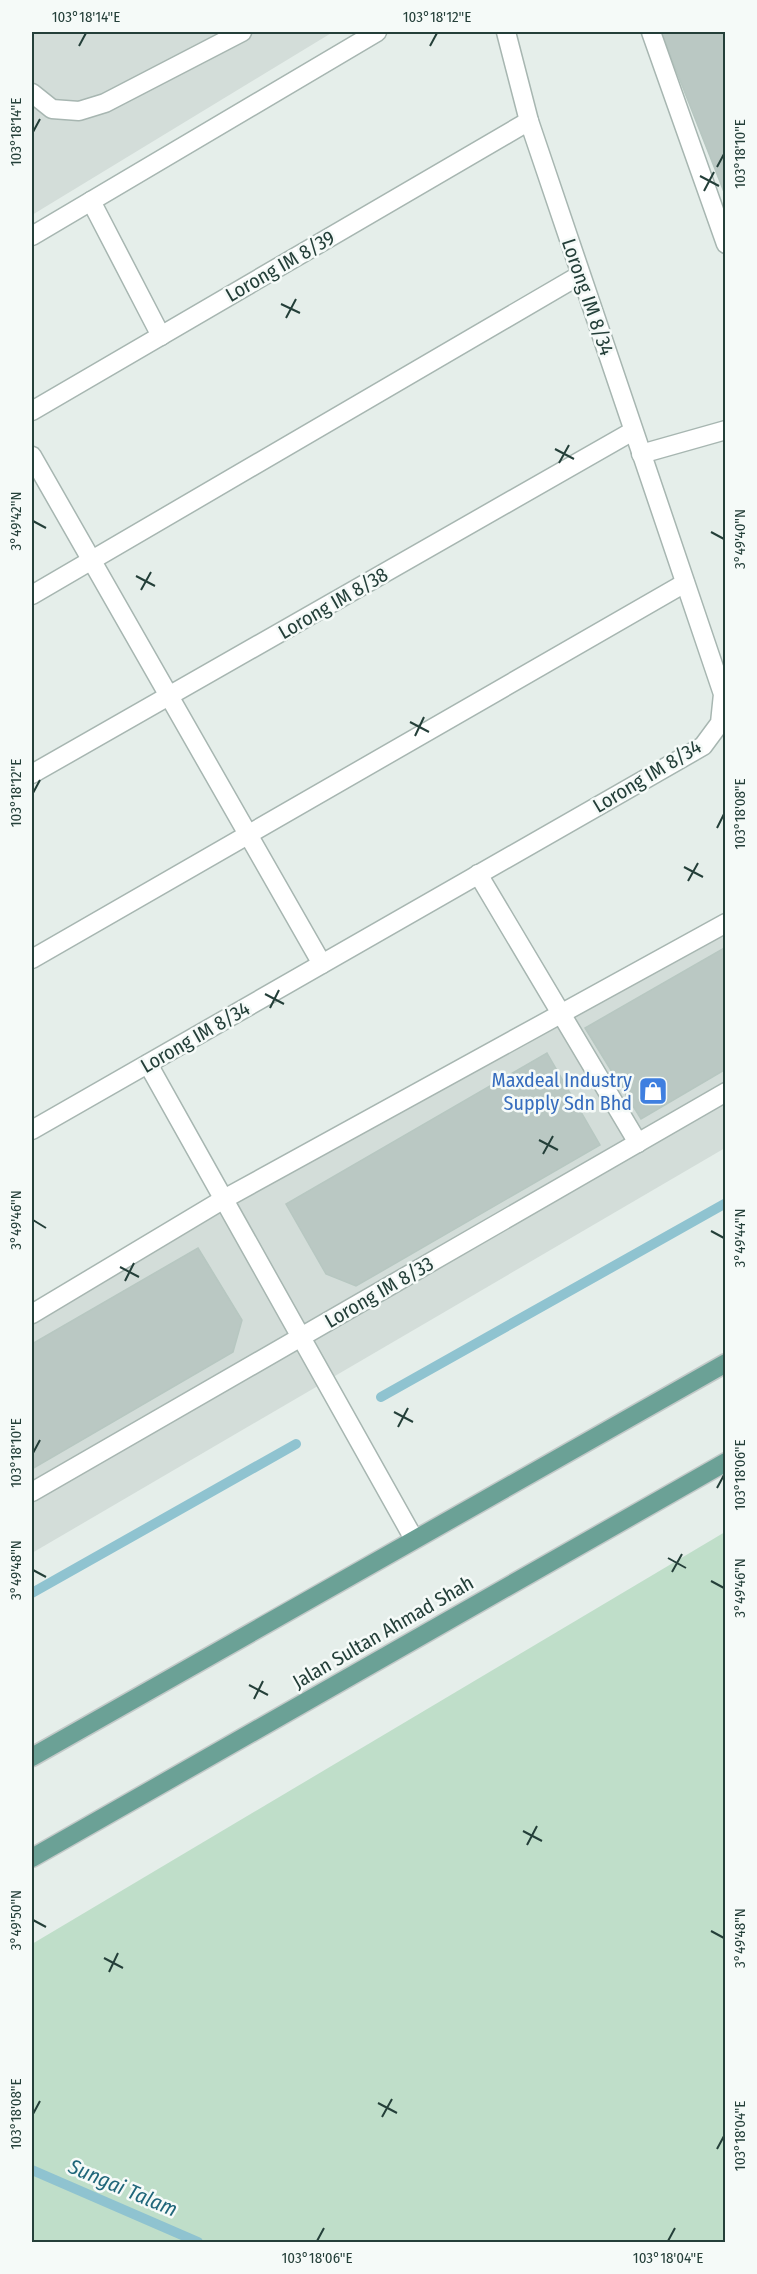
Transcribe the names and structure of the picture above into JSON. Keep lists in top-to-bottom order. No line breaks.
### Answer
{"streets":{"main road":["Jalan Sultan Ahmad Shah"],"street":["Lorong IM 8/39","Lorong IM 8/34","Lorong IM 8/38","Lorong IM 8/33"]},"crossings":[["Lorong IM 8/39","Lorong IM 8/34"],["Lorong IM 8/34","Lorong IM 8/38"]],"water":["Sungai Talam"],"places":{"shop":["Maxdeal Industry Supply Sdn Bhd"]},"coordinates":["103°18'14\"E","103°18'12\"E","103°18'10\"E","3°49'42\"N","3°49'40\"N","103°18'08\"E","3°49'46\"N","3°49'44\"N","103°18'06\"E","3°49'48\"N","3°49'50\"N","103°18'04\"E"]}
